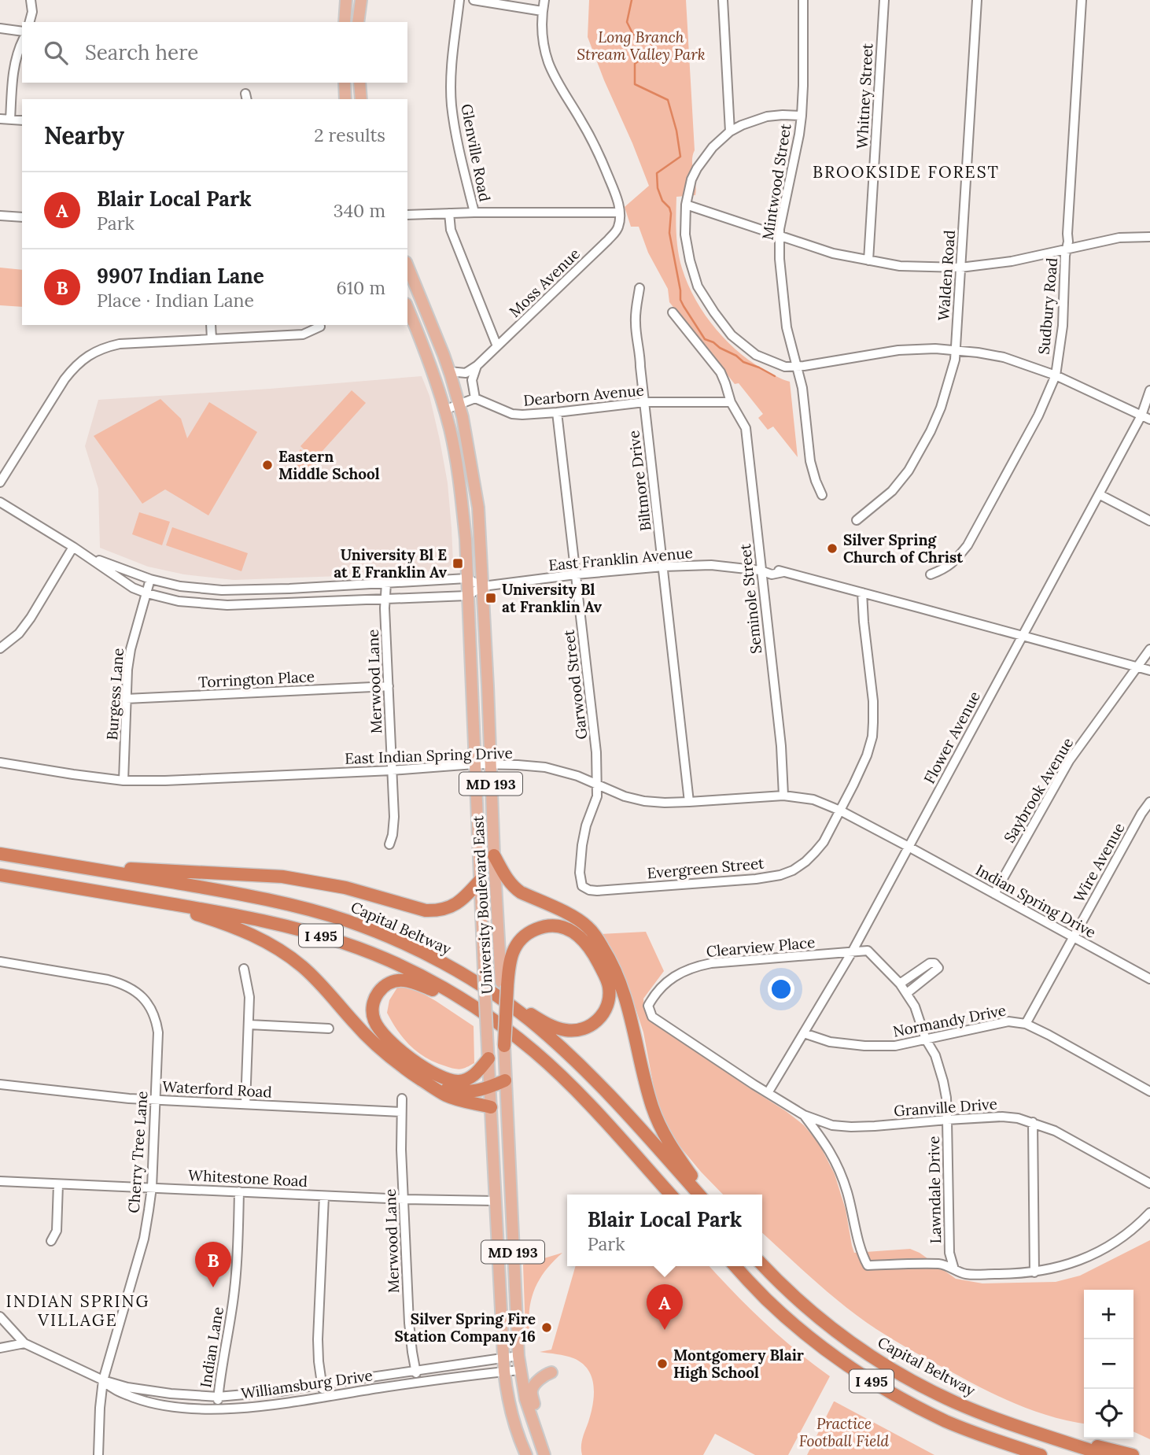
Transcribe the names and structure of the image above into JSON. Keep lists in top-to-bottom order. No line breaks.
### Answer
{"streets":{"highway":["Capital Beltway","I 495"],"main road":["MD 193","University Boulevard East"],"street":["Whitney Street","Glenville Road","Mintwood Street","Walden Road","Moss Avenue","Sudbury Road","Dearborn Avenue","Biltmore Drive","East Franklin Avenue","Seminole Street","Torrington Place","Merwood Lane","Garwood Street","Burgess Lane","Flower Avenue","East Indian Spring Drive","Saybrook Avenue","Wire Avenue","Evergreen Street","Indian Spring Drive","Clearview Place","Normandy Drive","Waterford Road","Granville Drive","Cherry Tree Lane","Whitestone Road","Lawndale Drive","Indian Lane","Williamsburg Drive"]},"crossings":[["Dearborn Avenue","Biltmore Drive"],["Dearborn Avenue","Seminole Street"],["Dearborn Avenue","Garwood Street"],["Biltmore Drive","East Franklin Avenue"],["Biltmore Drive","East Indian Spring Drive"],["East Franklin Avenue","Seminole Street"],["East Franklin Avenue","Merwood Lane"],["East Franklin Avenue","Garwood Street"],["East Franklin Avenue","Burgess Lane"],["East Franklin Avenue","Flower Avenue"],["East Franklin Avenue","Saybrook Avenue"],["East Franklin Avenue","Evergreen Street"],["East Franklin Avenue","University Boulevard East"],["Seminole Street","East Indian Spring Drive"],["Torrington Place","Merwood Lane"],["Torrington Place","Burgess Lane"],["Merwood Lane","East Indian Spring Drive"],["Merwood Lane","Waterford Road"],["Merwood Lane","Whitestone Road"],["Merwood Lane","Williamsburg Drive"],["Garwood Street","East Indian Spring Drive"],["Garwood Street","Evergreen Street"],["Burgess Lane","East Indian Spring Drive"],["Flower Avenue","East Indian Spring Drive"],["Flower Avenue","Indian Spring Drive"],["Flower Avenue","Clearview Place"],["Flower Avenue","Normandy Drive"],["Flower Avenue","Granville Drive"],["Flower Avenue","Lawndale Drive"],["East Indian Spring Drive","Evergreen Street"],["East Indian Spring Drive","Indian Spring Drive"],["East Indian Spring Drive","University Boulevard East"],["MD 193","Williamsburg Drive"],["Saybrook Avenue","Indian Spring Drive"],["Wire Avenue","Indian Spring Drive"],["Wire Avenue","Normandy Drive"],["University Boulevard East","Whitestone Road"],["University Boulevard East","Williamsburg Drive"],["Clearview Place","Granville Drive"],["Clearview Place","Lawndale Drive"],["Normandy Drive","Lawndale Drive"],["Waterford Road","Cherry Tree Lane"],["Granville Drive","Lawndale Drive"],["Cherry Tree Lane","Whitestone Road"],["Cherry Tree Lane","Williamsburg Drive"],["Whitestone Road","Indian Lane"],["Indian Lane","Williamsburg Drive"]],"districts":["BROOKSIDE FOREST","INDIAN SPRING VILLAGE"],"parks":["Long Branch Stream Valley Park","Practice Football Field"],"places":{"other":["Eastern Middle School","Silver Spring Church of Christ","Silver Spring Fire Station Company 16","Montgomery Blair High School"],"transit":["University Bl E at E Franklin Av","University Bl at Franklin Av"]},"page":{"search":"Search here","heading":["Nearby","2 results"],"list":[{"mark":"A","name":"Blair Local Park","note":"Park","value":"340 m"},{"mark":"B","name":"9907 Indian Lane","note":"Place · Indian Lane","value":"610 m"}],"popup":["Blair Local Park","Park"],"pins":["B","A"],"map_buttons":["+","−"]}}
